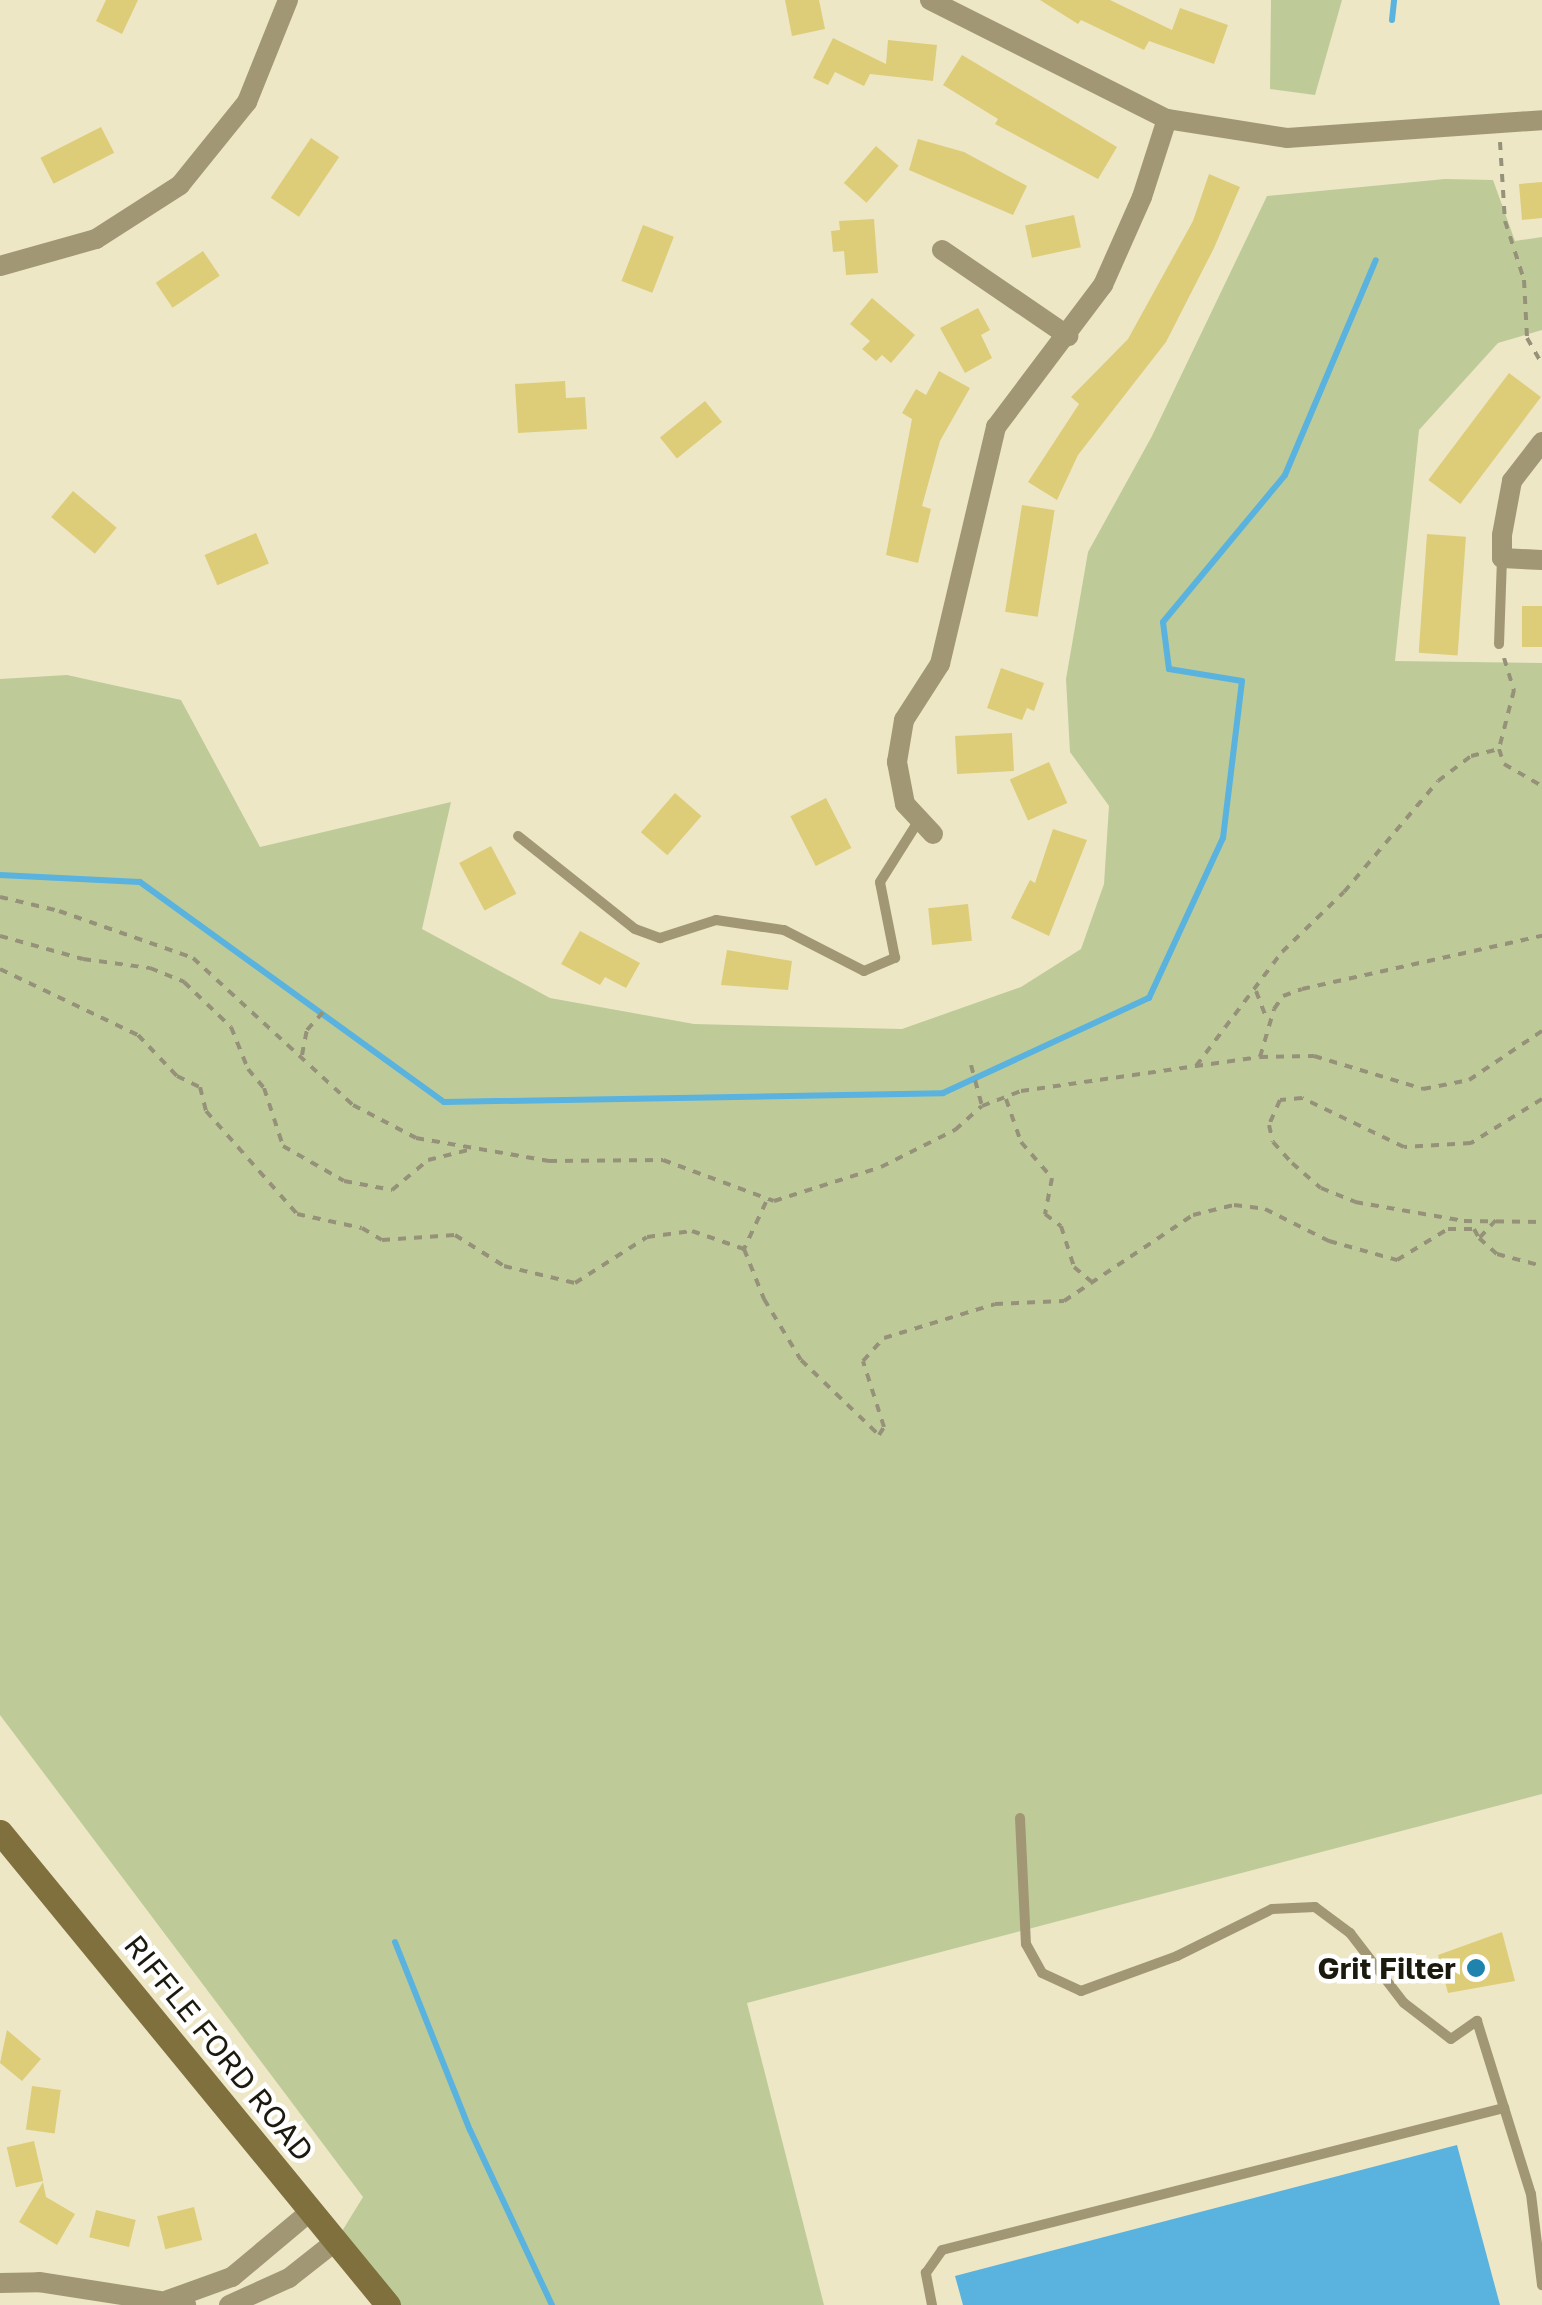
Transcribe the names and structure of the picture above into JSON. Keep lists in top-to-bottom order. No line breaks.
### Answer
{"streets":{"street":["RIFFLE FORD ROAD"]},"places":["Grit Filter"]}
